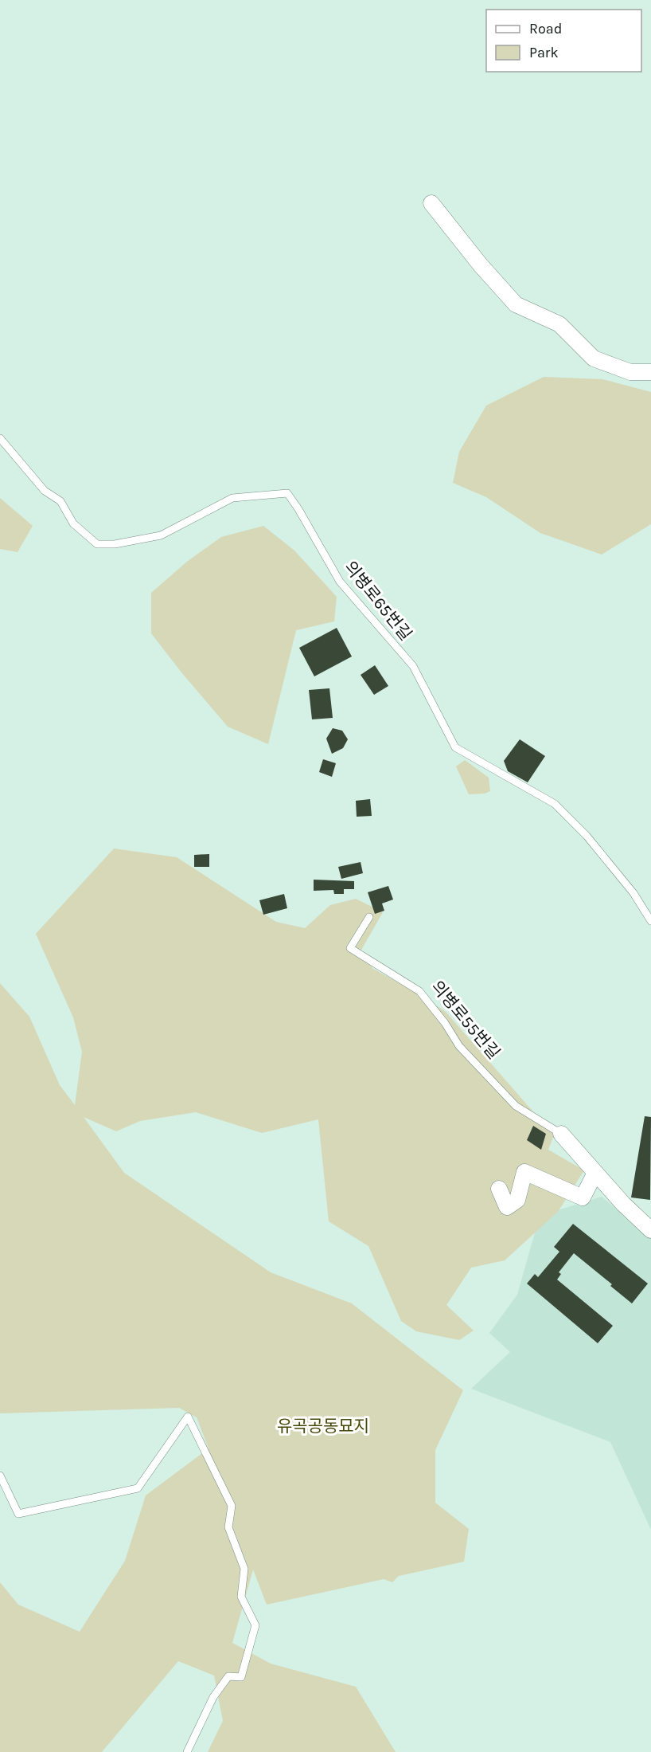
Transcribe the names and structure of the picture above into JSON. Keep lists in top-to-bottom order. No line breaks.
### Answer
{"streets":{"street":["의병로55번길"],"lane":["의병로65번길"]},"parks":["유곡공동묘지"],"legend":["Road","Park"]}
